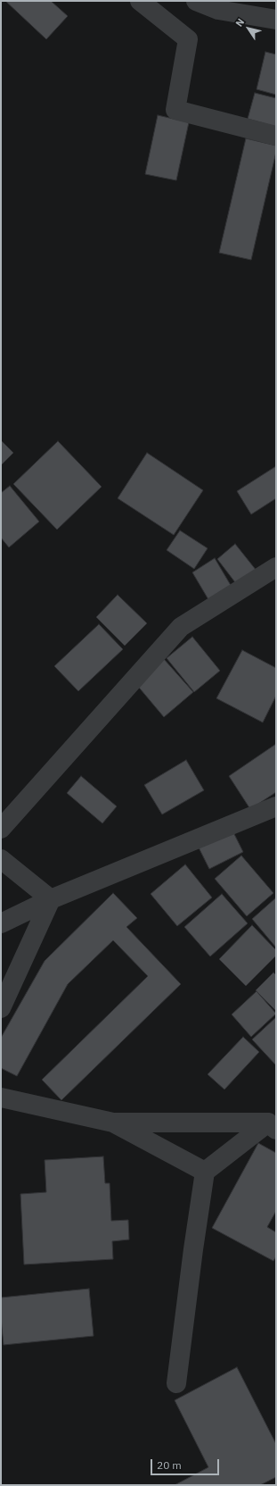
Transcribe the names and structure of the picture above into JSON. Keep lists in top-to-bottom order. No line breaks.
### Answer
{"scale_bar":"20 m","north":"top left"}
